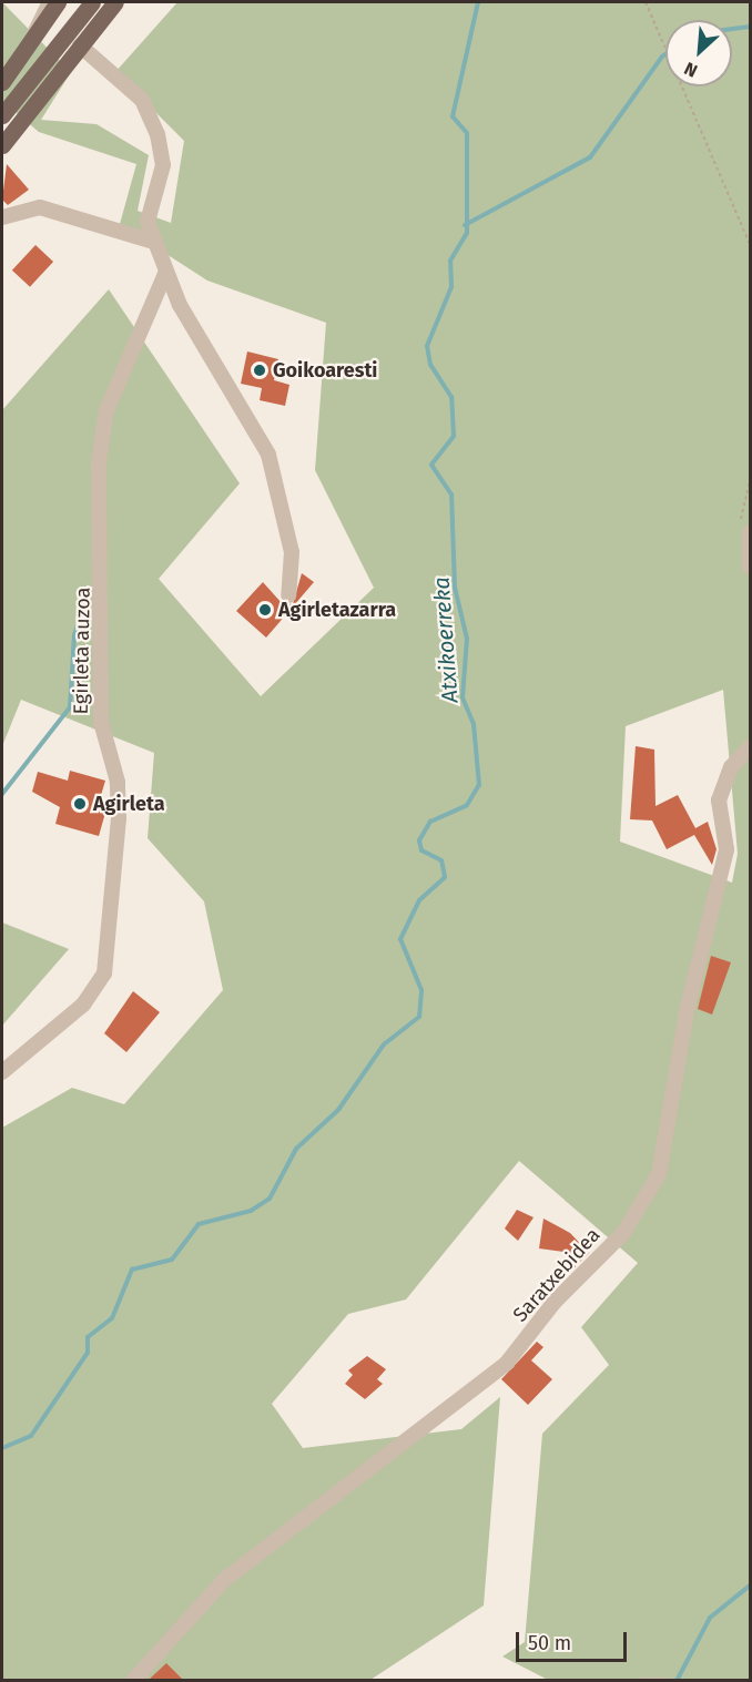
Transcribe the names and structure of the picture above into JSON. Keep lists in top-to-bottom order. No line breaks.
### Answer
{"streets":{"street":["Egirleta auzoa","Saratxebidea"]},"water":["Atxikoerreka"],"places":["Goikoaresti","Agirletazarra","Agirleta"],"scale_bar":"50 m","north":"bottom left"}
